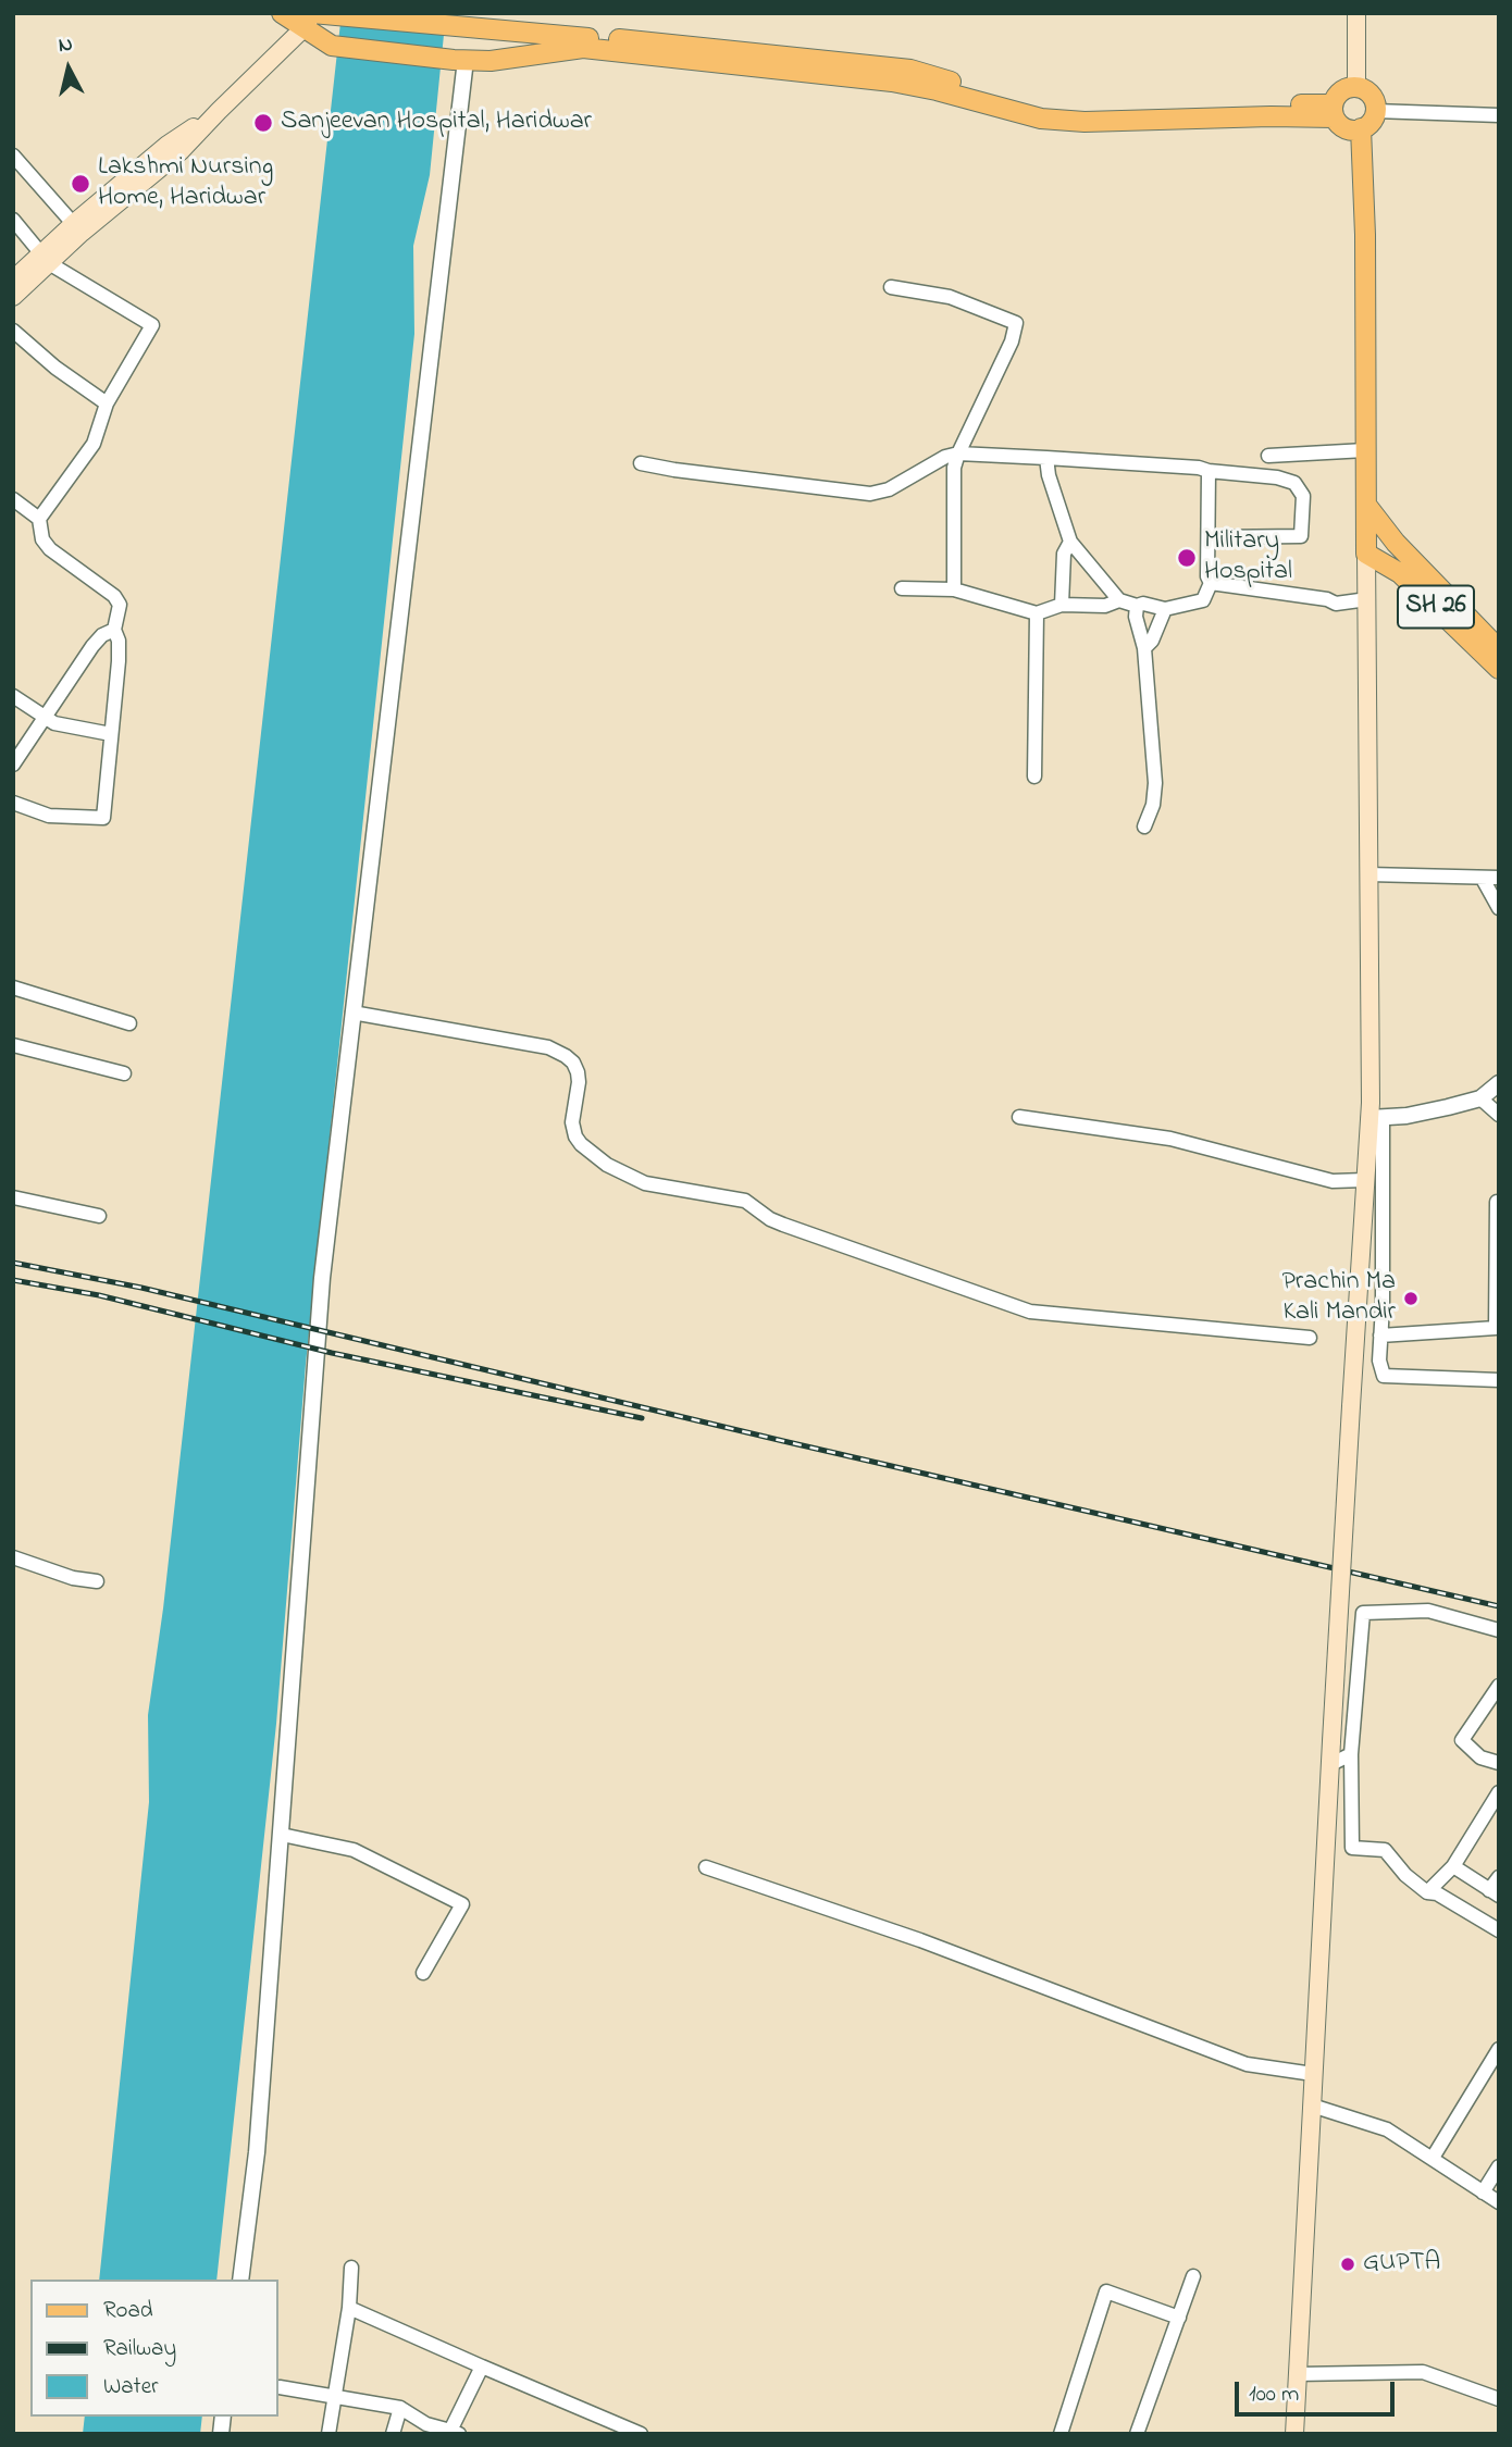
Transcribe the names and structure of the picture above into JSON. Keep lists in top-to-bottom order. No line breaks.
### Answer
{"streets":{"main road":["SH 26"]},"places":["Sanjeevan Hospital, Haridwar","Lakshmi Nursing Home, Haridwar","Military Hospital","Prachin Ma Kali Mandir","GUPTA"],"legend":["Road","Railway","Water"],"scale_bar":"100 m","north":"top"}
